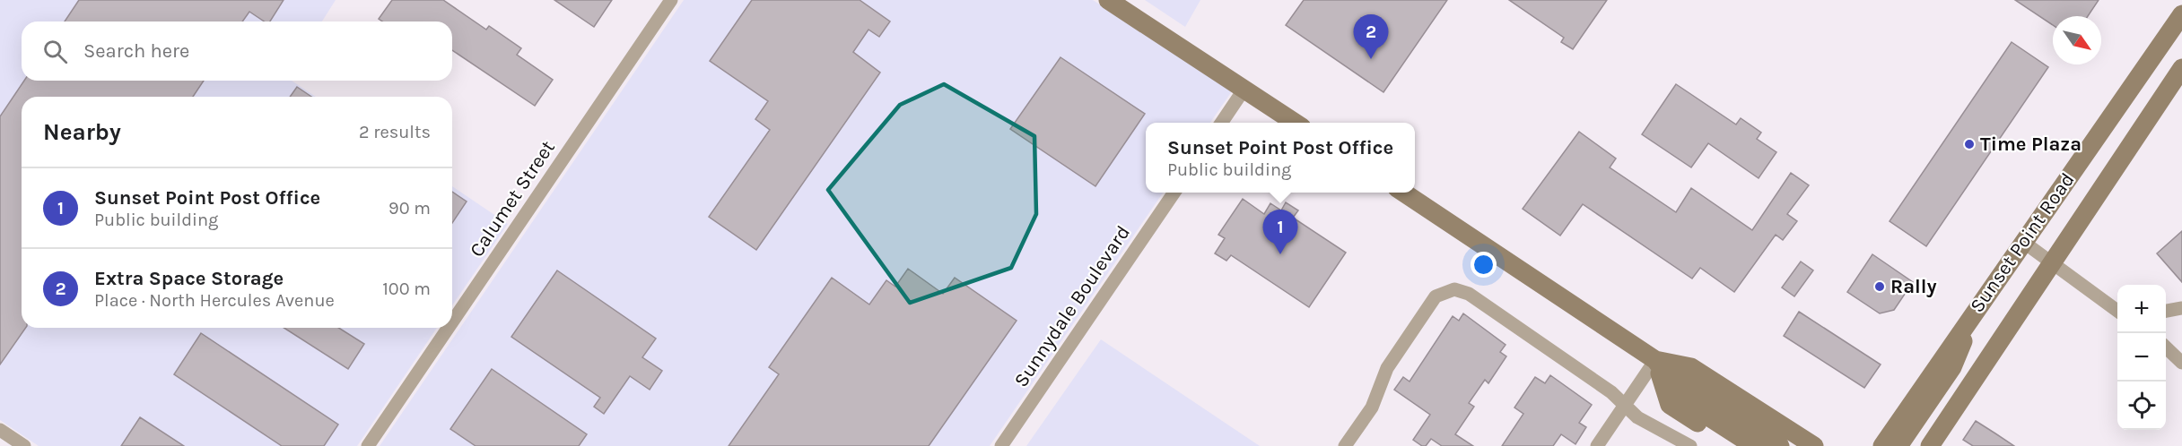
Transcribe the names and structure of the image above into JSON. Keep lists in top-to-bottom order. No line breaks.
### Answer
{"streets":{"main road":["Sunset Point Road"],"street":["Calumet Street","Sunnydale Boulevard"]},"places":["Time Plaza","Rally"],"north":"bottom right","page":{"pins":["2","1"],"search":"Search here","heading":["Nearby","2 results"],"popup":["Sunset Point Post Office","Public building"],"list":[{"mark":"1","name":"Sunset Point Post Office","note":"Public building","value":"90 m"},{"mark":"2","name":"Extra Space Storage","note":"Place · North Hercules Avenue","value":"100 m"}],"map_buttons":["+","−"]}}
